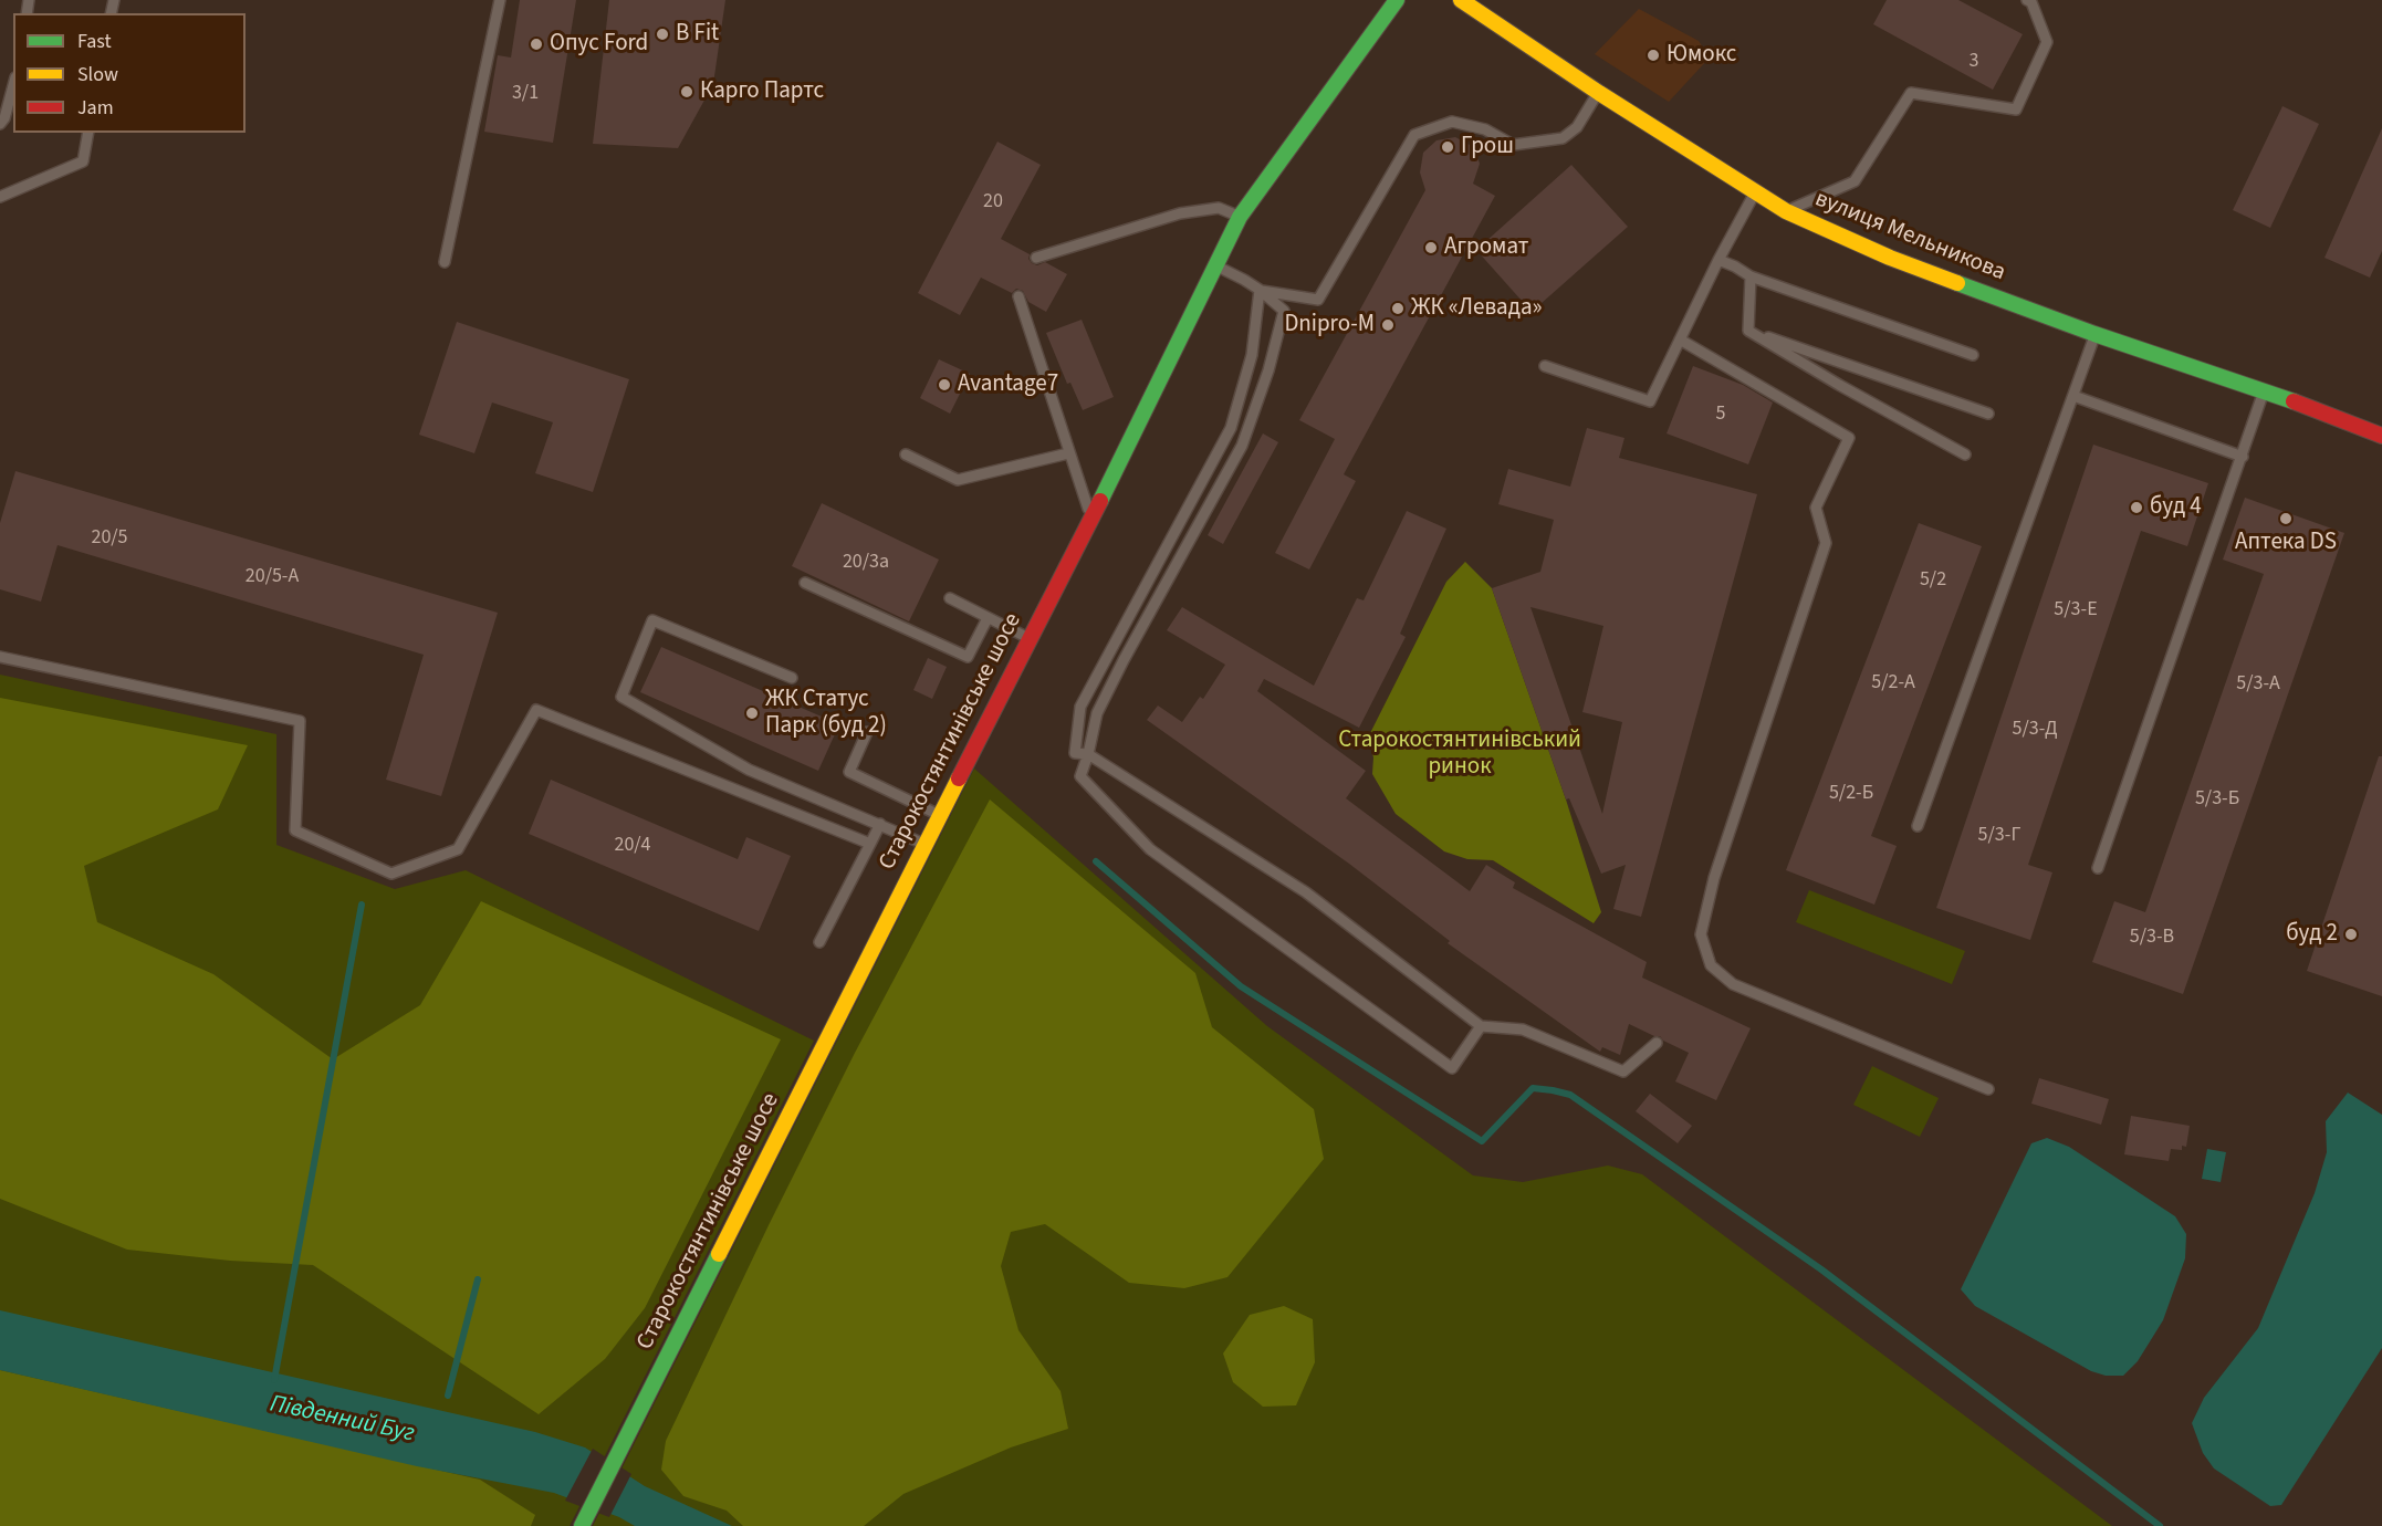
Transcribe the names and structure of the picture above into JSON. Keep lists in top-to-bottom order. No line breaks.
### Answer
{"streets":{"main road":["вулиця Мельникова","Старокостянтинівське шосе"]},"water":["Південний Буг"],"parks":["Старокостянтинівський ринок"],"places":["B Fit","Опус Ford","Юмокс","Карго Партс","Грош","Агромат","ЖК «Левада»","Dnipro-M","Avantage7","буд 4","Аптека DS","ЖК Статус Парк (буд 2)","буд 2"],"house_numbers":["3","3/1","20","5","20/5","20/3а","20/5-А","5/2","5/3-Е","5/2-А","5/3-А","5/3-Д","5/2-Б","5/3-Б","5/3-Г","20/4","5/3-В"],"legend":["Fast","Slow","Jam"]}
